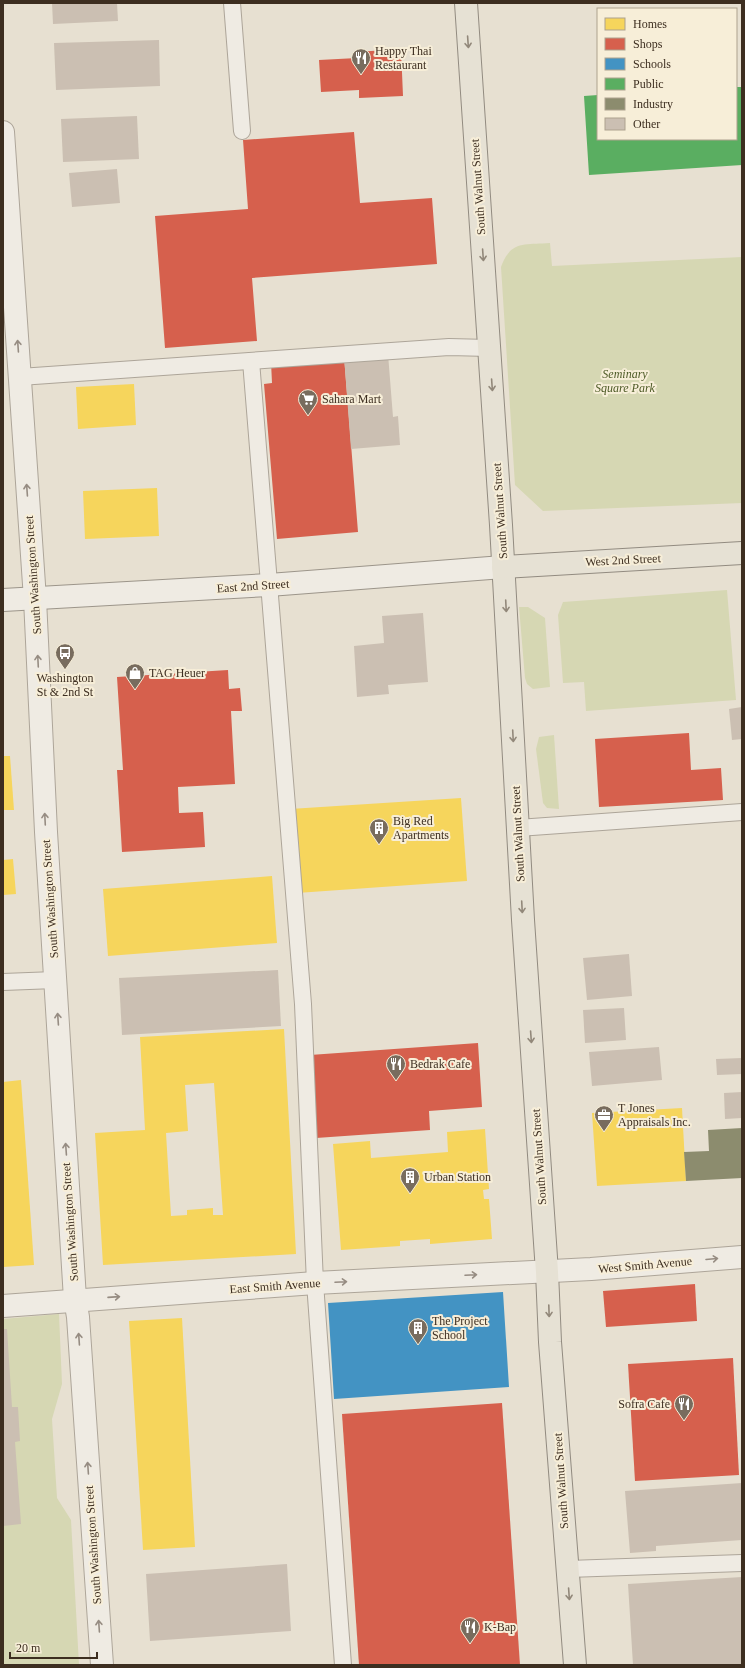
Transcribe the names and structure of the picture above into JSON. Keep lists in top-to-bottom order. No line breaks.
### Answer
{"streets":{"main road":["South Walnut Street","West 2nd Street"],"street":["South Washington Street","East 2nd Street","West Smith Avenue","East Smith Avenue"]},"crossings":[["South Walnut Street","West 2nd Street"],["South Walnut Street","East 2nd Street"],["South Walnut Street","West Smith Avenue"],["South Walnut Street","East Smith Avenue"],["West 2nd Street","East 2nd Street"],["South Washington Street","East 2nd Street"],["South Washington Street","East Smith Avenue"],["West Smith Avenue","East Smith Avenue"]],"one_way":["South Walnut Street","South Washington Street","West Smith Avenue","East Smith Avenue"],"parks":["Seminary Square Park"],"places":{"restaurant":["Happy Thai Restaurant","Bedrak Cafe","Sofra Cafe","K-Bap"],"supermarket":["Sahara Mart"],"bus stop":["Washington St & 2nd St"],"shop":["TAG Heuer"],"building":["Big Red Apartments","Urban Station","The Project School"],"office":["T Jones Appraisals Inc."]},"legend":["Homes","Shops","Schools","Public","Industry","Other"],"scale_bar":"20 m"}
